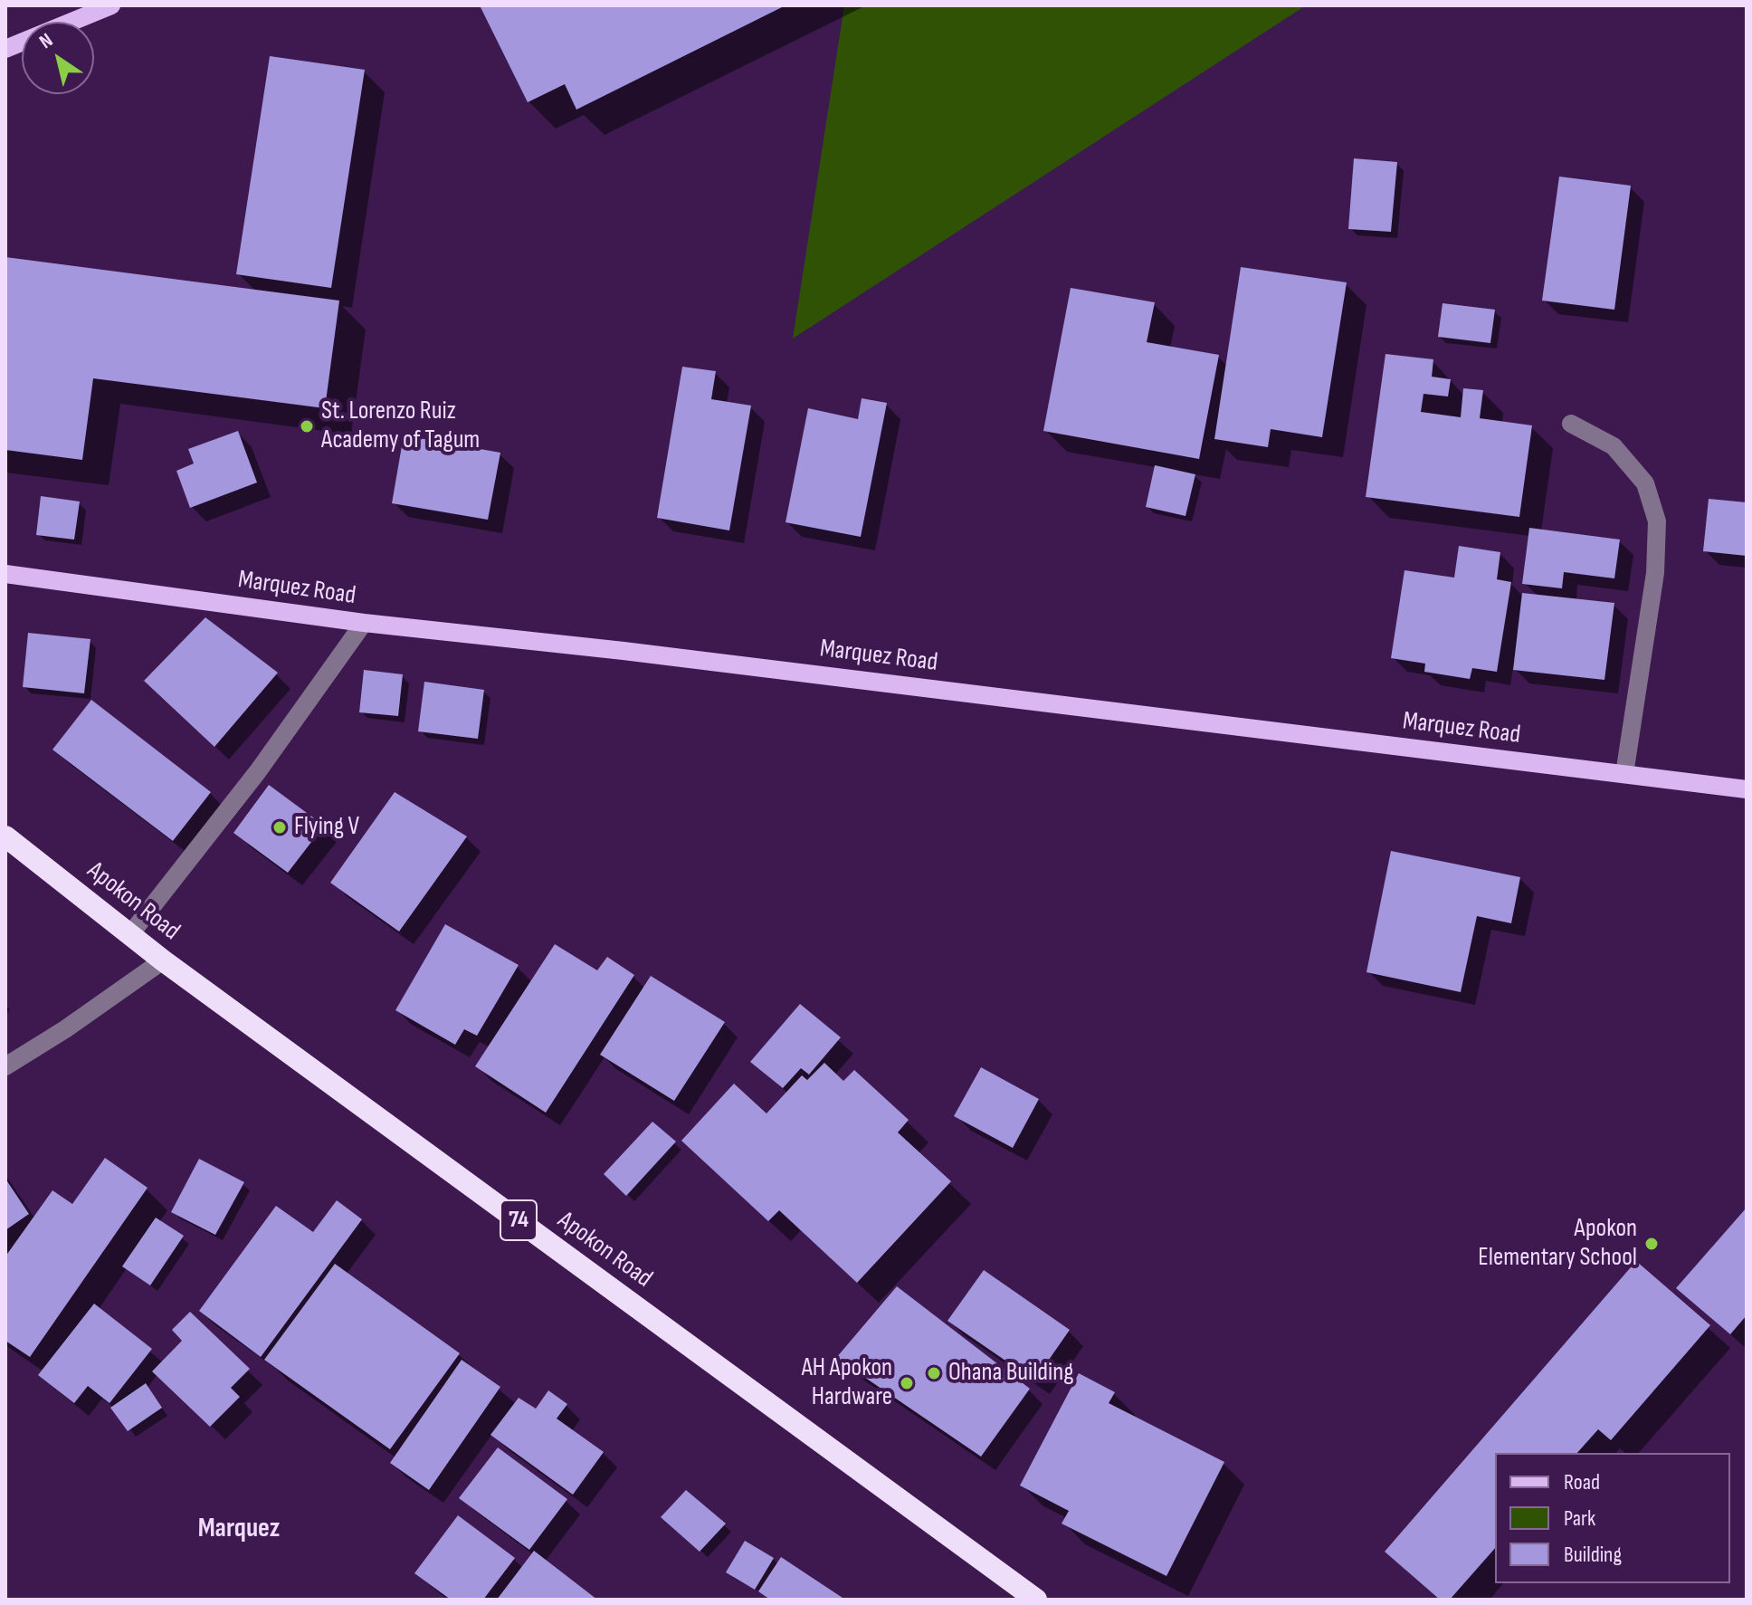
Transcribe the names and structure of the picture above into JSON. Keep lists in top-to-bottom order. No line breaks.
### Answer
{"streets":{"highway":["Apokon Road","74"],"main road":["Marquez Road"]},"districts":["Marquez"],"places":["St. Lorenzo Ruiz Academy of Tagum","Flying V","Apokon Elementary School","Ohana Building","AH Apokon Hardware"],"legend":["Road","Park","Building"],"north":"top left"}
